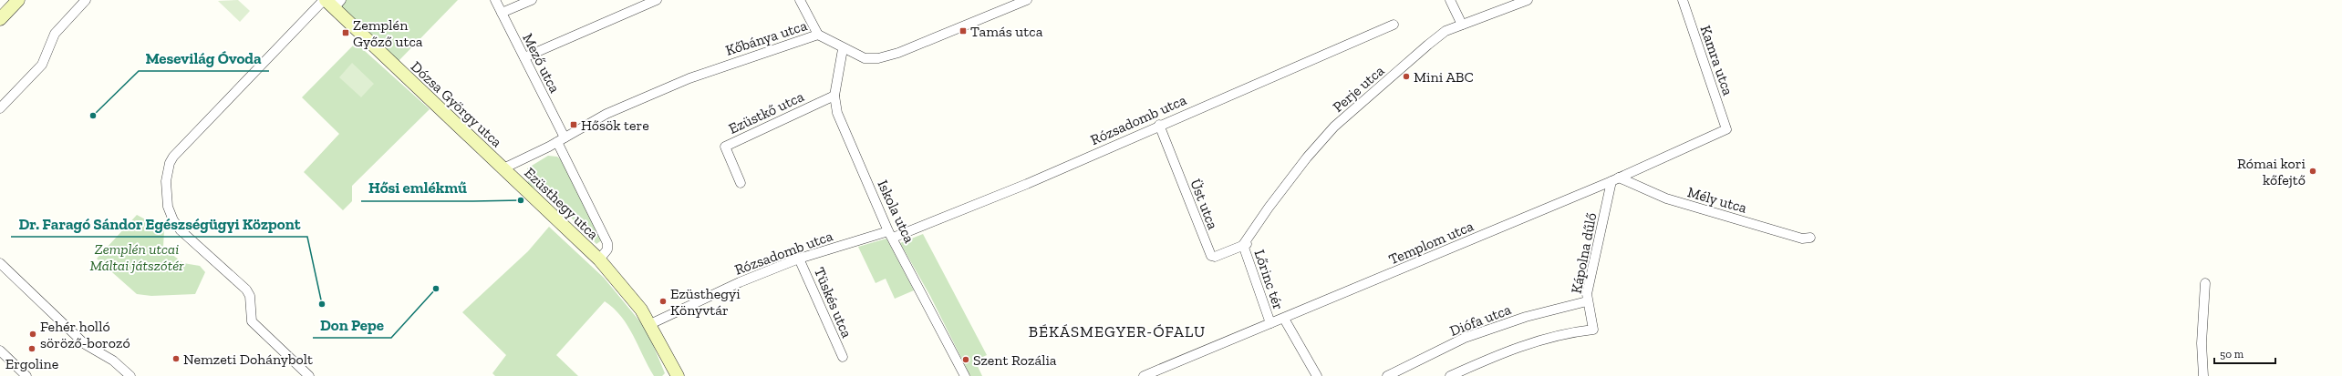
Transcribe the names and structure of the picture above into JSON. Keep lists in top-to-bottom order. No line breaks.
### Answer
{"streets":{"street":["Kőbánya utca","Kamra utca","Mező utca","Perje utca","Dózsa György utca","Ezüstkő utca","Rózsadomb utca","Mély utca","Ezüsthegy utca","Üst utca","Iskola utca","Templom utca","Kápolna dűlő","Lőrinc tér","Tüskés utca","Diófa utca"]},"crossings":[["Kőbánya utca","Mező utca"],["Kőbánya utca","Ezüsthegy utca"],["Kőbánya utca","Iskola utca"],["Kamra utca","Templom utca"],["Mező utca","Ezüsthegy utca"],["Perje utca","Üst utca"],["Perje utca","Lőrinc tér"],["Dózsa György utca","Ezüsthegy utca"],["Ezüstkő utca","Iskola utca"],["Rózsadomb utca","Ezüsthegy utca"],["Rózsadomb utca","Üst utca"],["Rózsadomb utca","Iskola utca"],["Rózsadomb utca","Tüskés utca"],["Mély utca","Templom utca"],["Mély utca","Kápolna dűlő"],["Üst utca","Lőrinc tér"],["Templom utca","Kápolna dűlő"],["Templom utca","Lőrinc tér"],["Kápolna dűlő","Diófa utca"]],"districts":["BÉKÁSMEGYER-ÓFALU"],"parks":["Zemplén utcai Máltai játszótér"],"places":{"transit":["Tamás utca","Zemplén Győző utca","Hősök tere"],"other":["Mini ABC","Mesevilág Óvoda","Római kori kőfejtő","Hősi emlékmű","Don Pepe","Ezüsthegyi Könyvtár","Dr. Faragó Sándor Egészségügyi Központ","Fehér holló söröző-borozó","Ergoline","Nemzeti Dohánybolt","Szent Rozália"]},"scale_bar":"50 m"}
